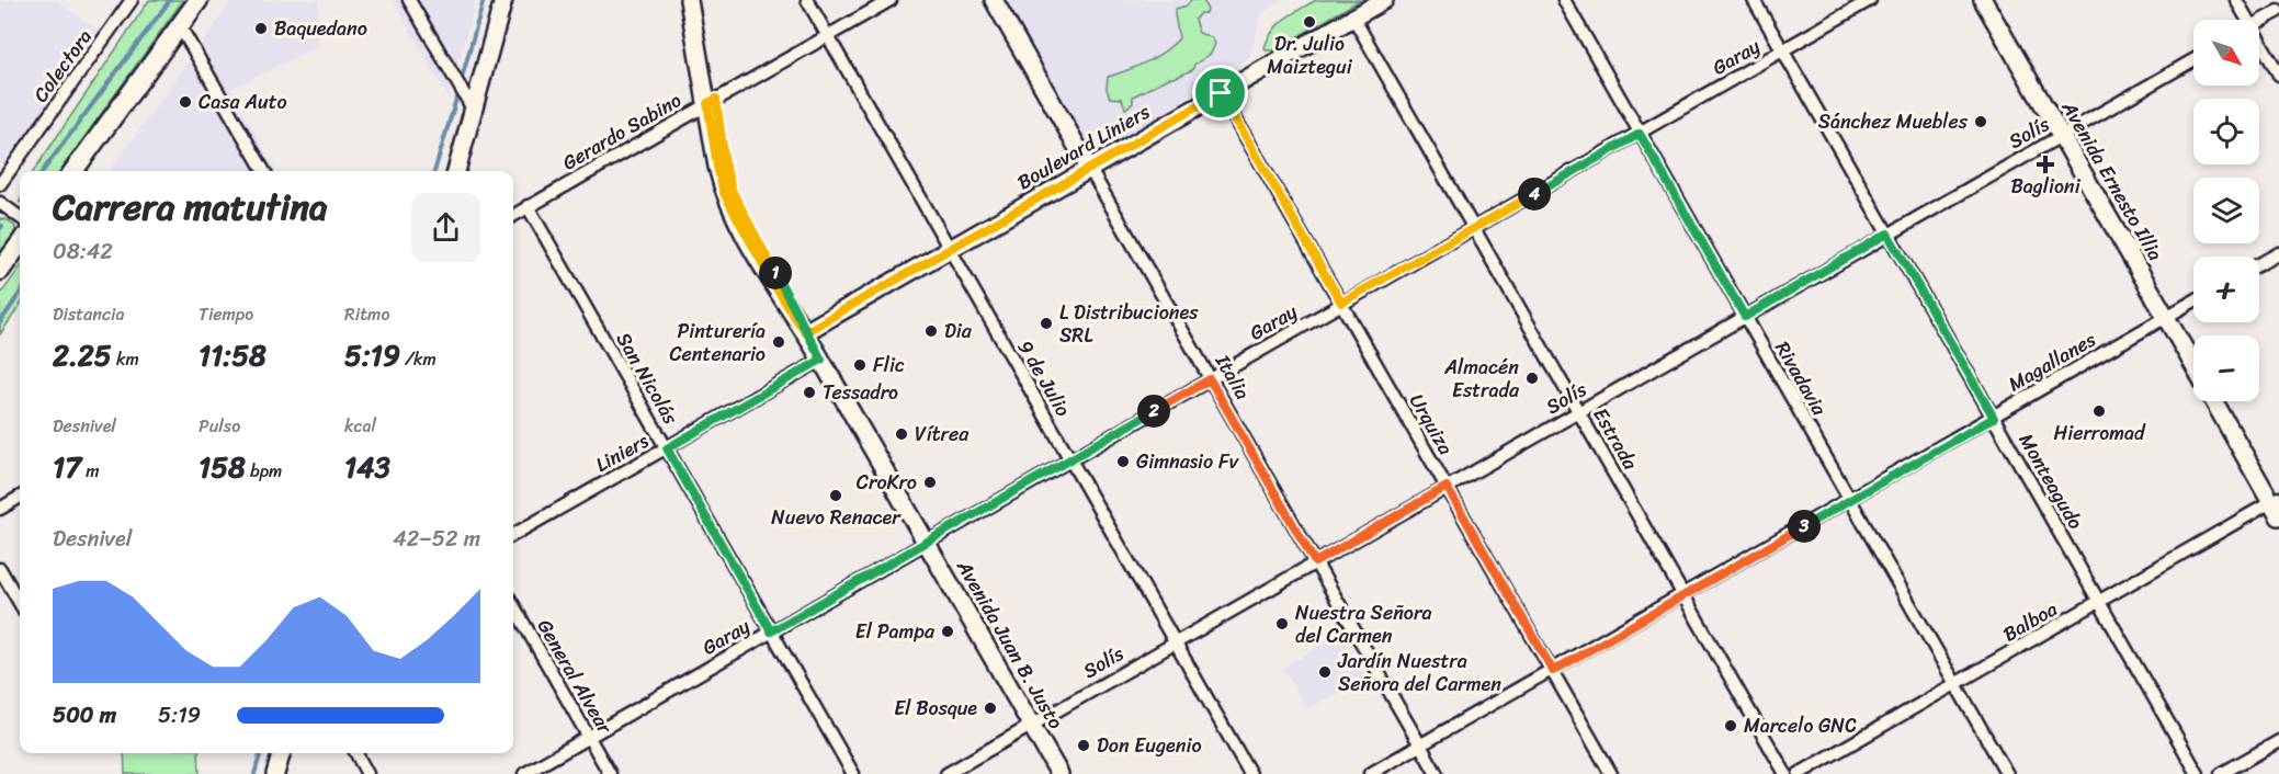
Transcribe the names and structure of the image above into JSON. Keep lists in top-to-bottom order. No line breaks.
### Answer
{"streets":{"main road":["Boulevard Liniers","Avenida Ernesto Illia","Italia","Avenida Juan B. Justo"],"street":["Garay","Colectora","Gerardo Sabino","Solís","Magallanes","San Nicolás","9 de Julio","Rivadavia","Urquiza","Estrada","Liniers","Monteagudo","Balboa","General Alvear"]},"crossings":[["Garay","Italia"],["Garay","San Nicolás"],["Garay","9 de Julio"],["Garay","Rivadavia"],["Garay","Urquiza"],["Garay","Estrada"],["Garay","Monteagudo"],["Garay","Avenida Juan B. Justo"],["Garay","General Alvear"],["Gerardo Sabino","San Nicolás"],["Gerardo Sabino","9 de Julio"],["Gerardo Sabino","Avenida Juan B. Justo"],["Solís","Avenida Ernesto Illia"],["Solís","Italia"],["Solís","9 de Julio"],["Solís","Rivadavia"],["Solís","Urquiza"],["Solís","Estrada"],["Solís","Monteagudo"],["Solís","Avenida Juan B. Justo"],["Boulevard Liniers","Italia"],["Boulevard Liniers","9 de Julio"],["Boulevard Liniers","Urquiza"],["Boulevard Liniers","Estrada"],["Boulevard Liniers","Avenida Juan B. Justo"],["Avenida Ernesto Illia","Magallanes"],["Magallanes","Italia"],["Magallanes","Rivadavia"],["Magallanes","Urquiza"],["Magallanes","Estrada"],["Magallanes","Monteagudo"],["San Nicolás","Liniers"],["Rivadavia","Balboa"],["Liniers","Avenida Juan B. Justo"],["Monteagudo","Balboa"]],"places":{"other":["Dr. Julio Maiztegui","Baquedano","Casa Auto","Sánchez Muebles","L Distribuciones SRL","Dia","Pinturería Centenario","Flic","Almacén Estrada","Tessadro","Hierromad","Vítrea","Gimnasio Fv","CroKro","Nuevo Renacer","Nuestra Señora del Carmen","El Pampa","Jardín Nuestra Señora del Carmen","El Bosque","Marcelo GNC","Don Eugenio"],"health":["Baglioni"]},"north":"bottom right","page":{"map_buttons":["+","−"],"heading":["Carrera matutina","08:42"],"pins":["4","1","2","3"],"stats":[["Distancia","2.25 km"],["Tiempo","11:58"],["Ritmo","5:19 /km"],["Desnivel","17 m"],["Pulso","158 bpm"],["kcal","143"]],"chart":["Desnivel","42–52 m"],"list":[{"name":"500 m","note":"5:19"}]}}
